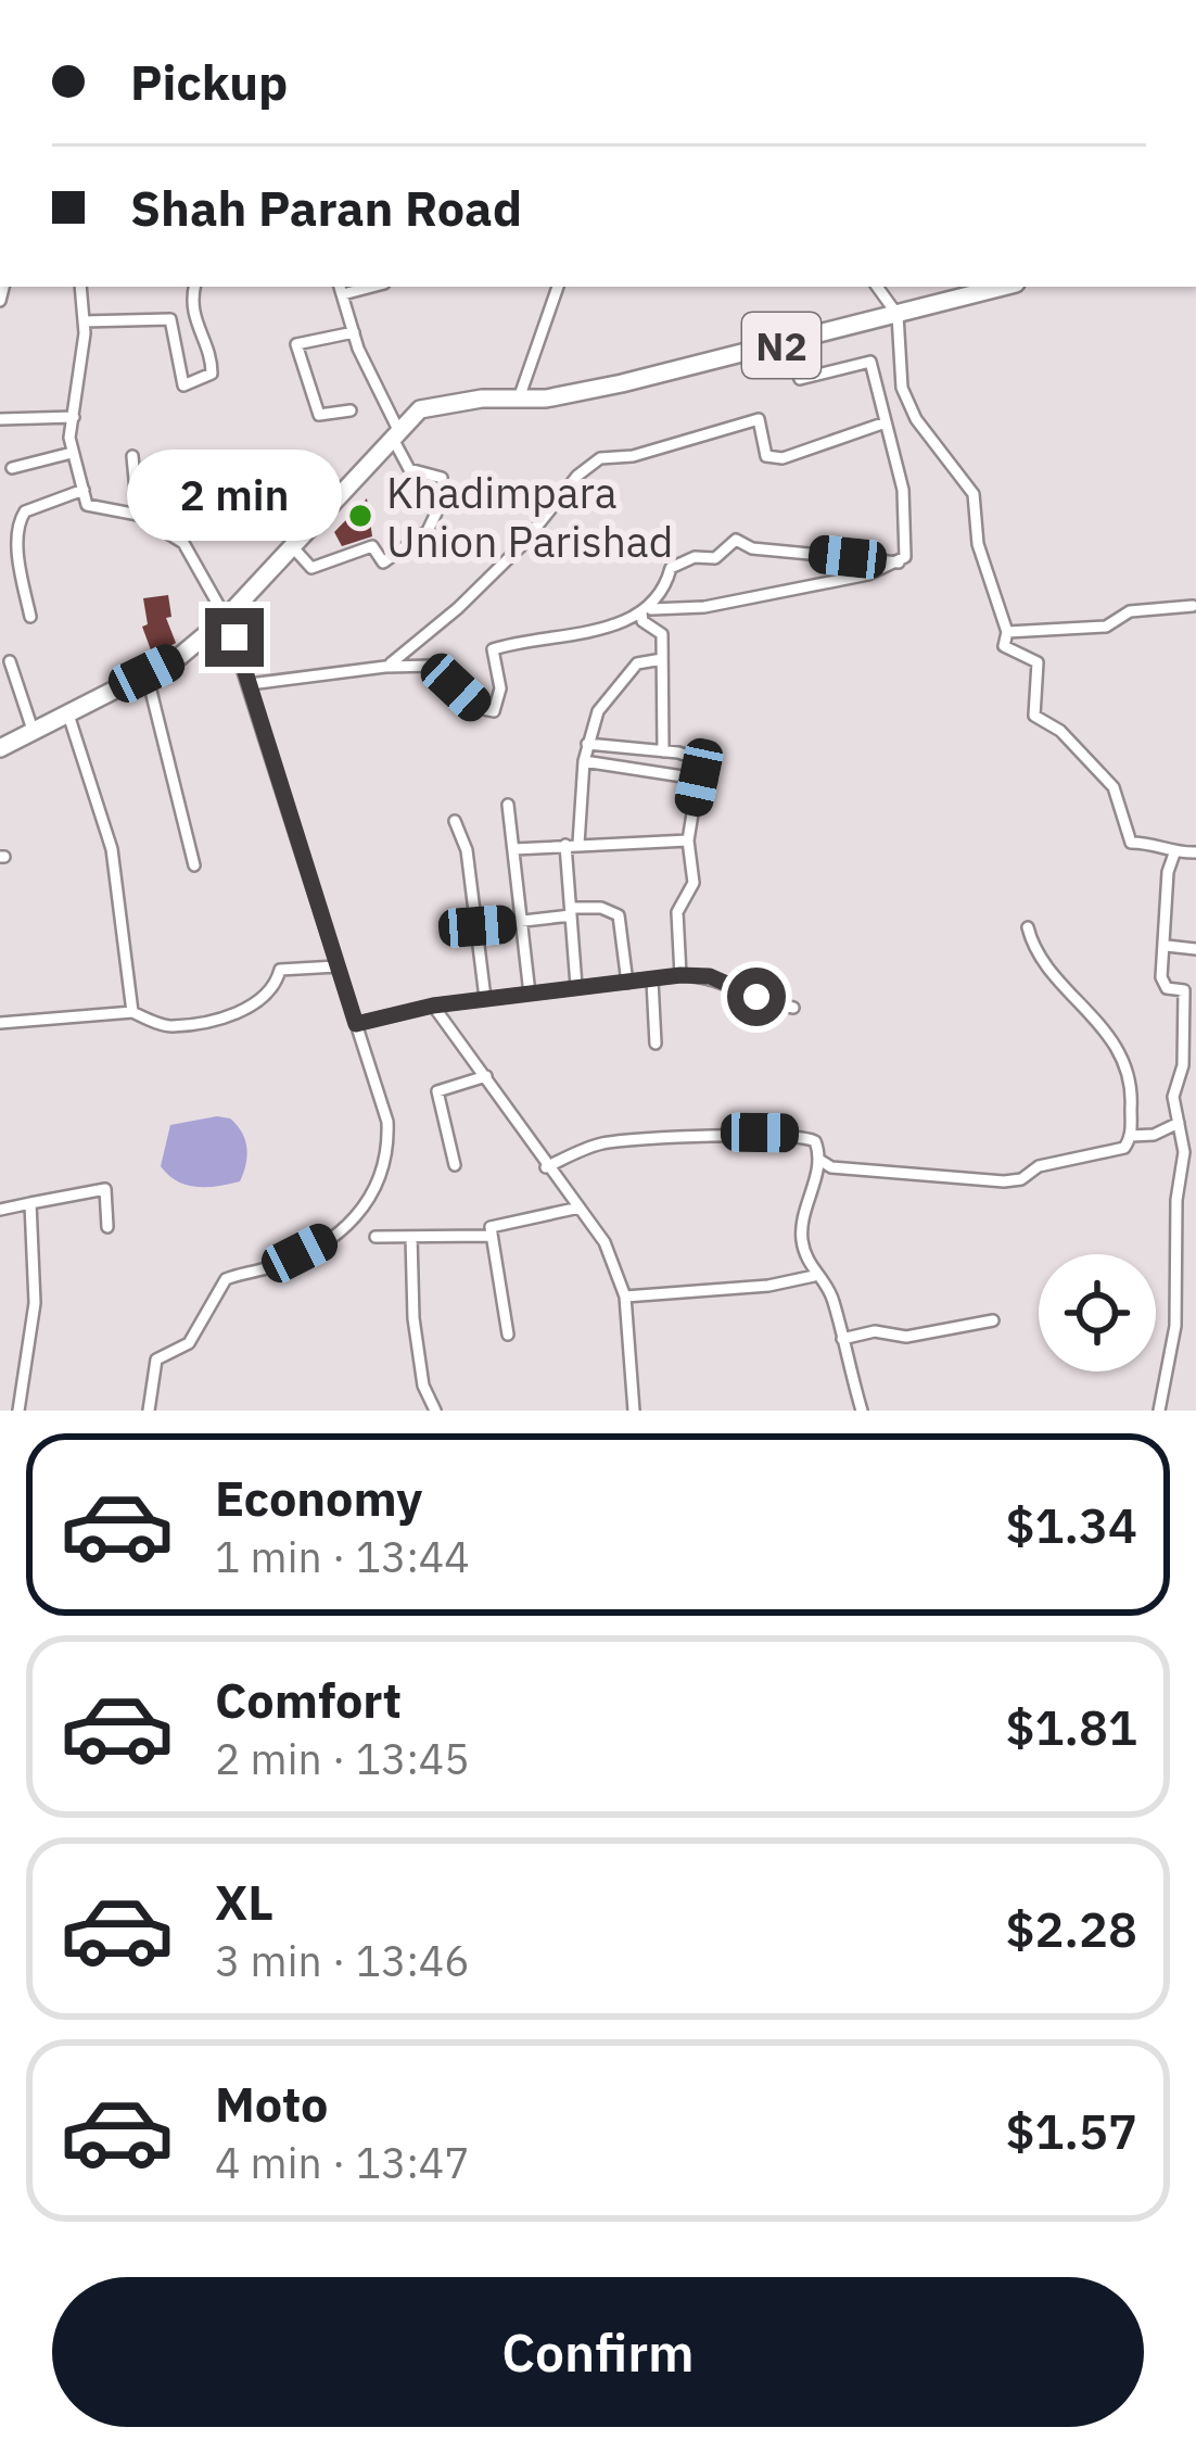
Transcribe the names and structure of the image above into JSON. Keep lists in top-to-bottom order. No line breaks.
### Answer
{"streets":{"highway":["N2"]},"places":["Khadimpara Union Parishad"],"page":{"banner":["Pickup","Shah Paran Road"],"bubble":"2 min","list":[{"name":"Economy","note":"1 min · 13:44","value":"$1.34"},{"name":"Comfort","note":"2 min · 13:45","value":"$1.81"},{"name":"XL","note":"3 min · 13:46","value":"$2.28"},{"name":"Moto","note":"4 min · 13:47","value":"$1.57"}],"buttons":"Confirm"}}
